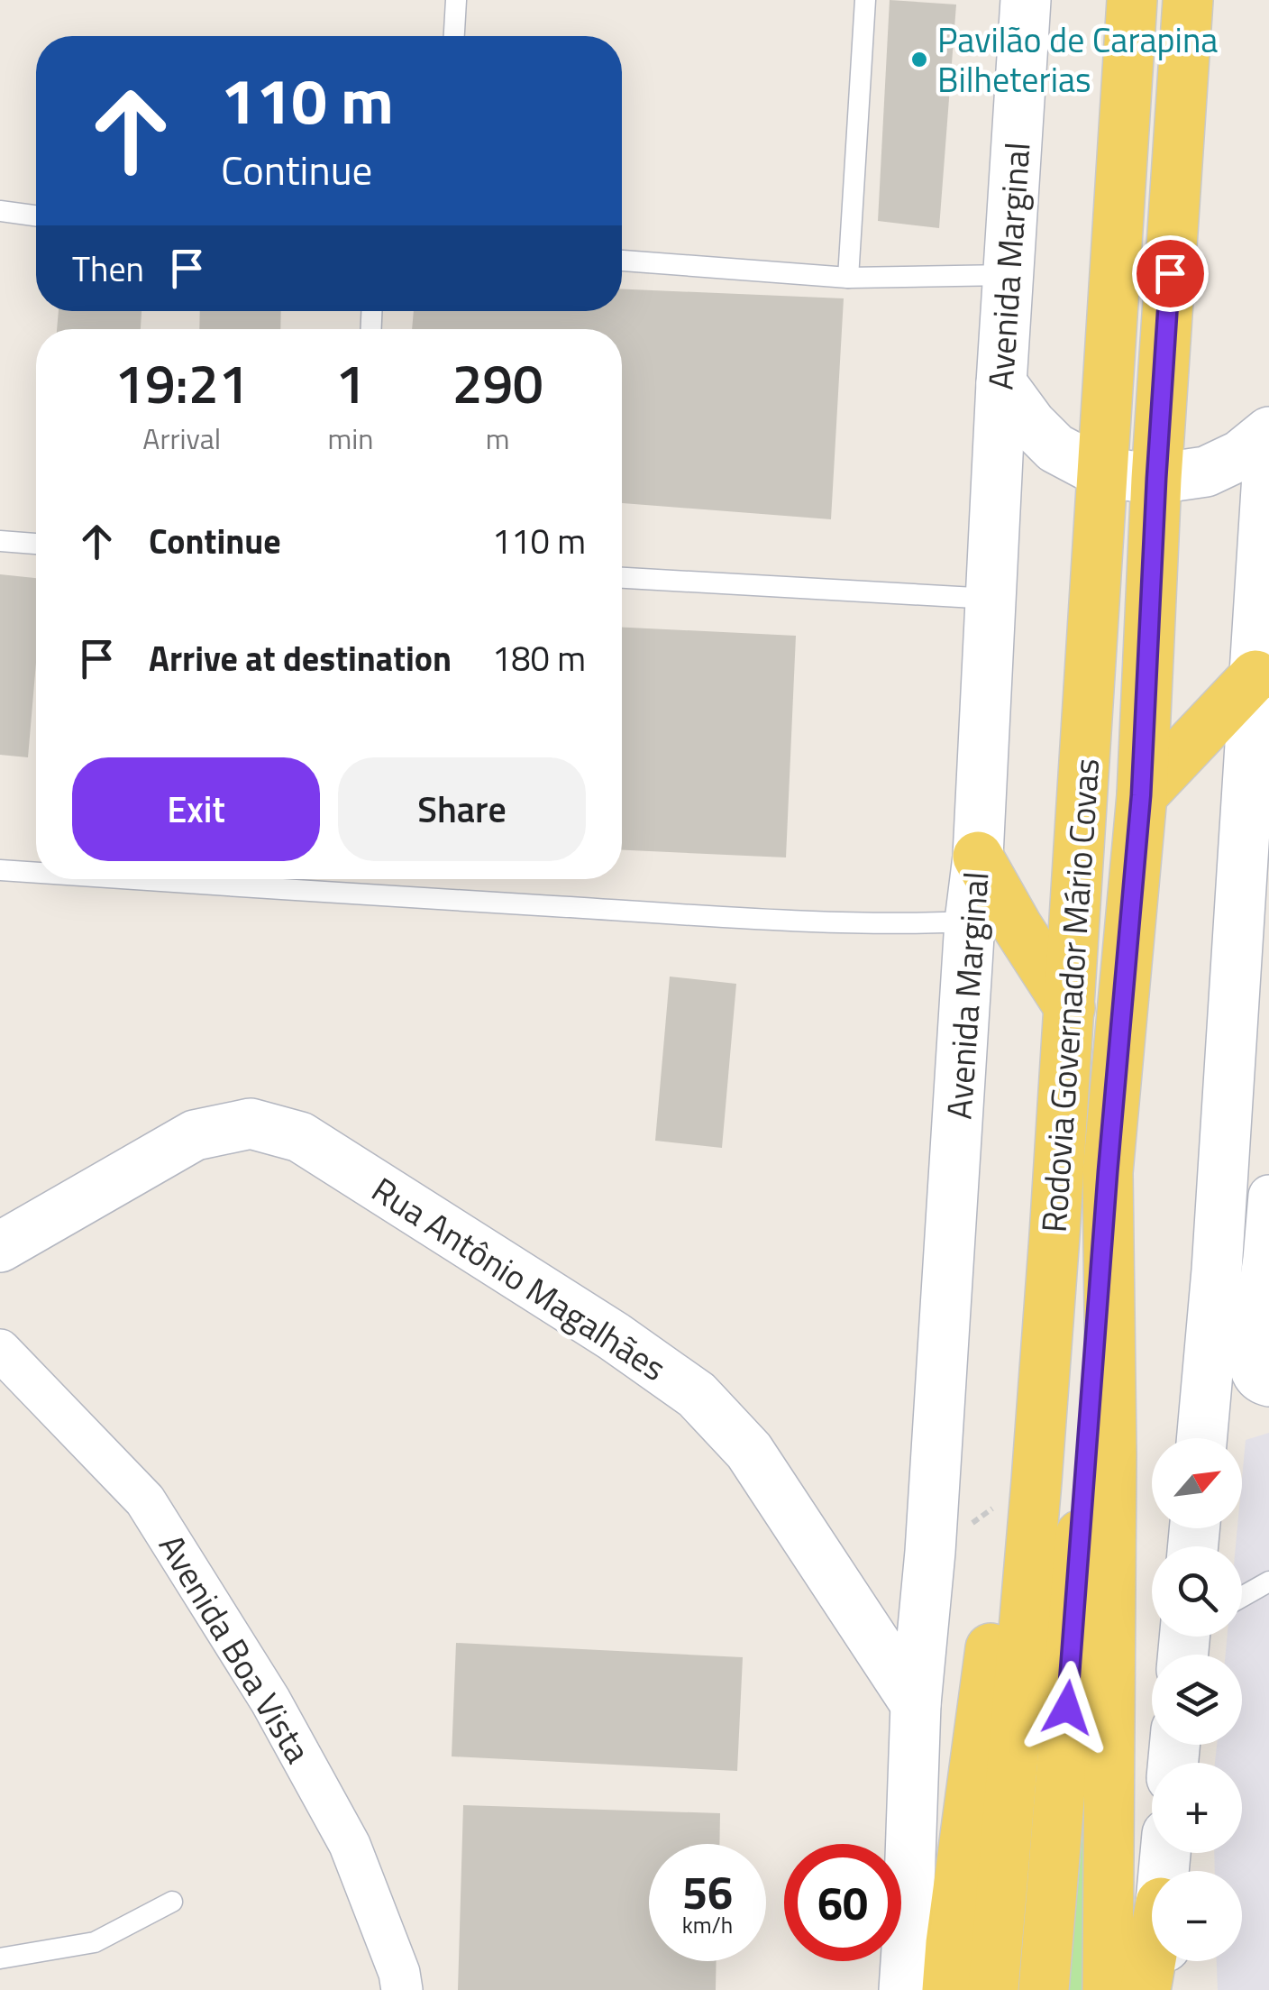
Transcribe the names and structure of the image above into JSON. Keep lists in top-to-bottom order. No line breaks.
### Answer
{"streets":{"main road":["Rodovia Governador Mário Covas"],"street":["Avenida Marginal","Rua Antônio Magalhães","Avenida Boa Vista"]},"crossings":[["Avenida Marginal","Rua Antônio Magalhães"]],"places":["Pavilão de Carapina Bilheterias"],"north":"top right","page":{"turn":["110 m","Continue"],"then":"Then","eta":["19:21","Arrival","1","min","290","m"],"list":[{"name":"Continue","value":"110 m"},{"name":"Arrive at destination","value":"180 m"}],"buttons":["Exit","Share"],"map_buttons":["+","−"],"speed":"56 km/h","limit":"60"}}
